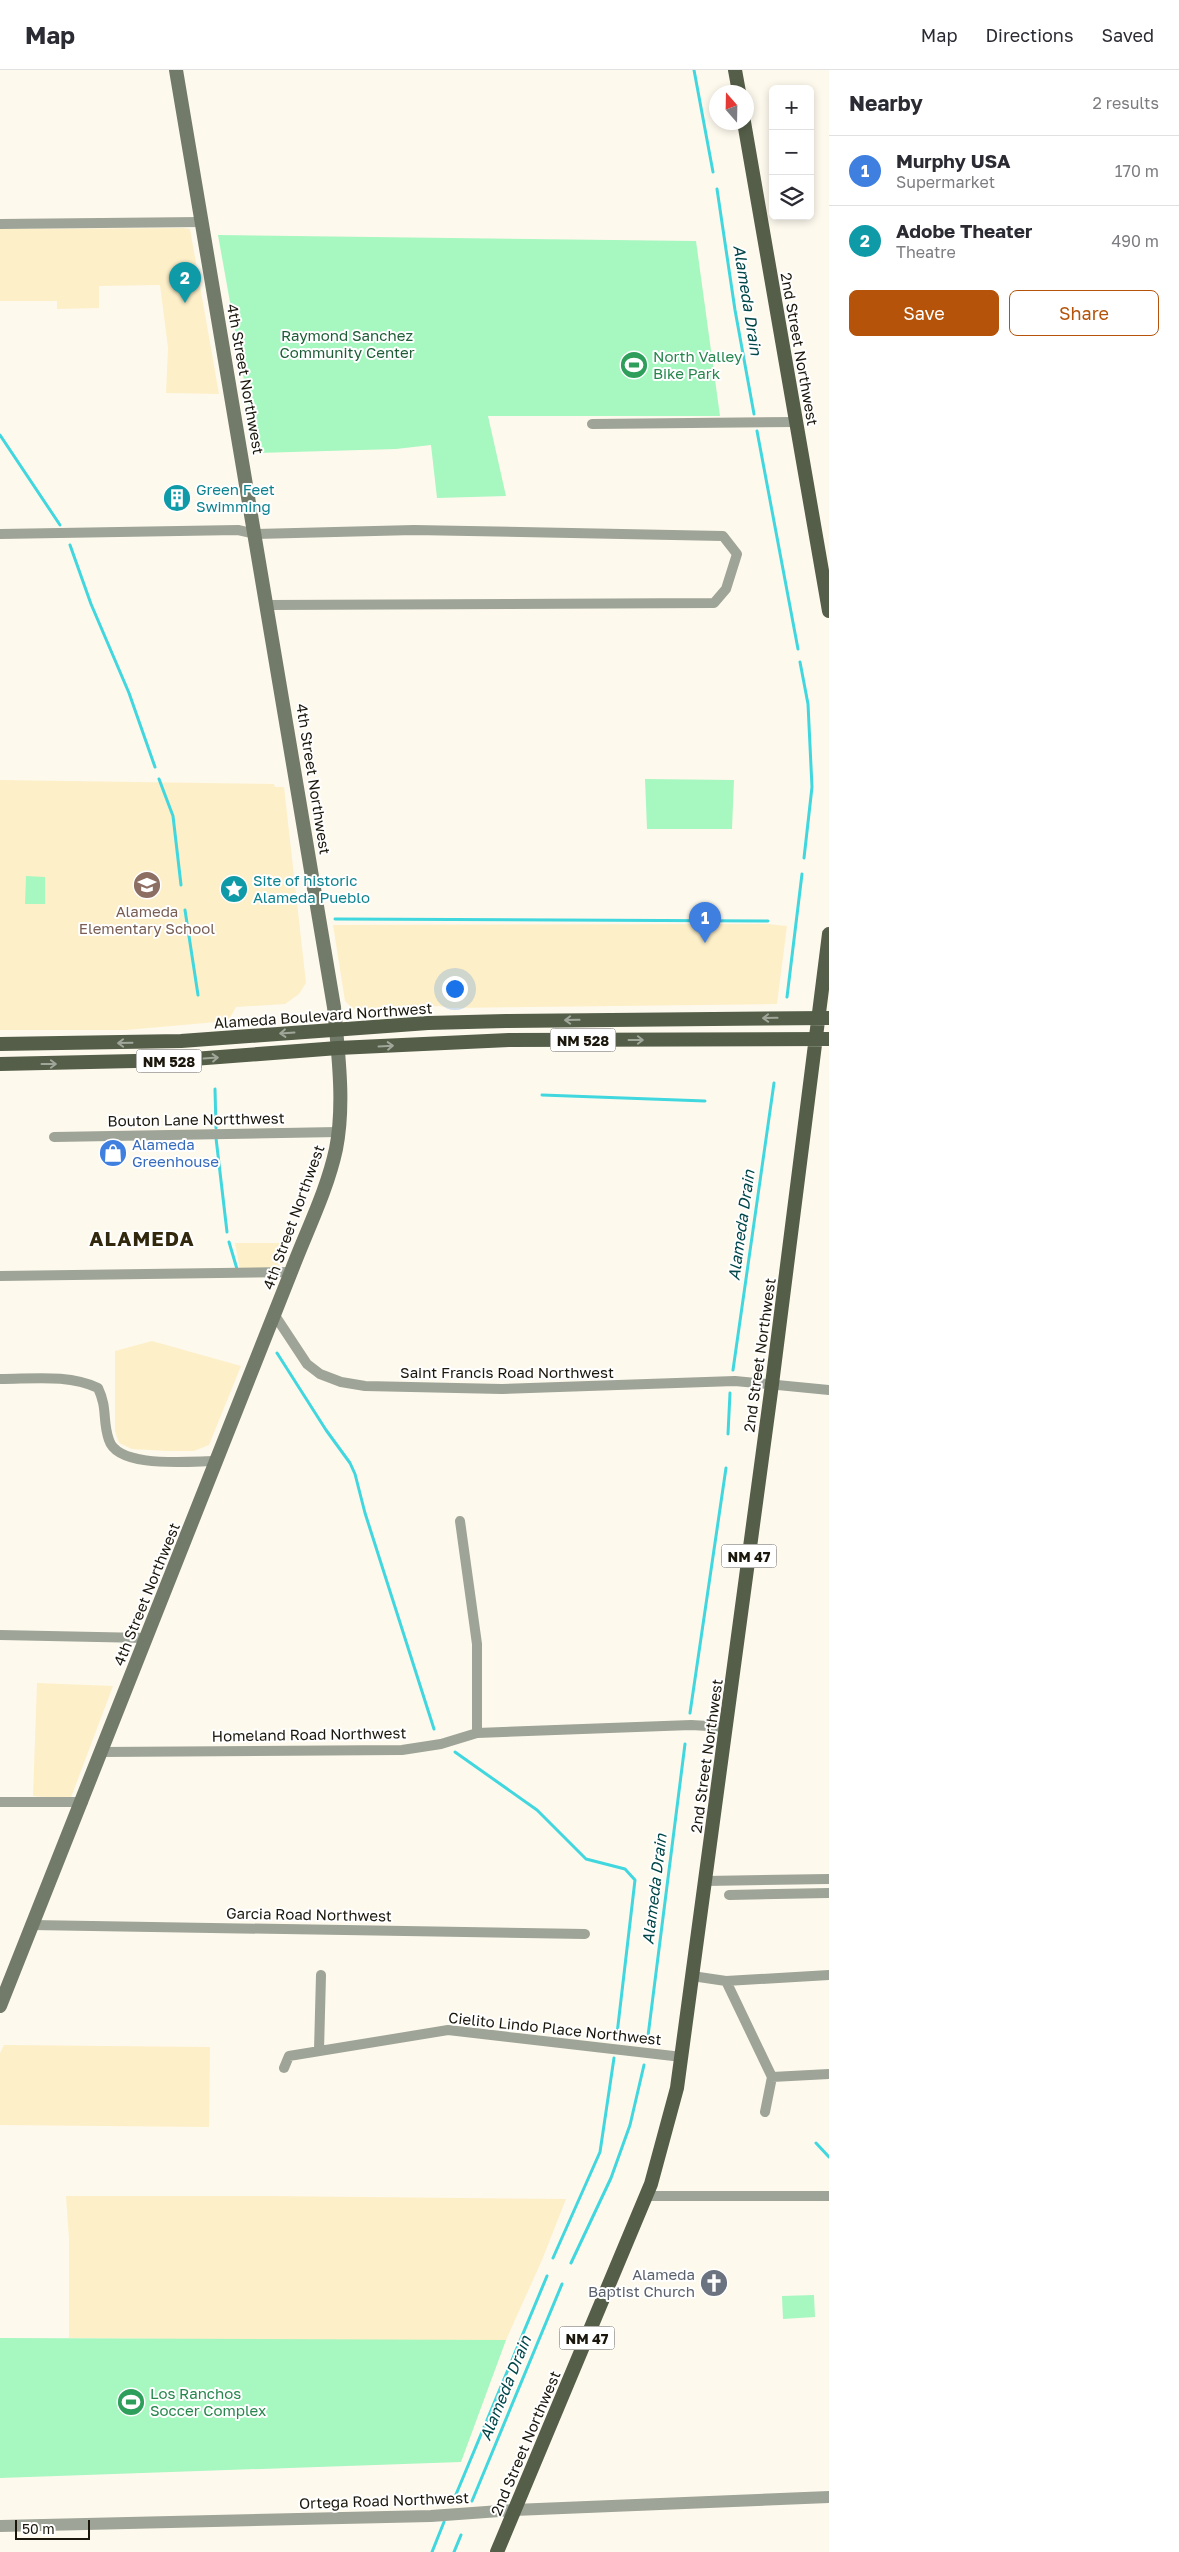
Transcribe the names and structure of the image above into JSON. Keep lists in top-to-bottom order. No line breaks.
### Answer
{"streets":{"main road":["2nd Street Northwest","4th Street Northwest","Alameda Boulevard Northwest","NM 528","NM 47"],"street":["Bouton Lane Nortthwest","Saint Francis Road Northwest","Homeland Road Northwest","Garcia Road Northwest","Cielito Lindo Place Northwest","Ortega Road Northwest"]},"crossings":[["2nd Street Northwest","Alameda Boulevard Northwest"],["2nd Street Northwest","NM 528"],["2nd Street Northwest","Saint Francis Road Northwest"],["2nd Street Northwest","Homeland Road Northwest"],["2nd Street Northwest","Cielito Lindo Place Northwest"],["2nd Street Northwest","Ortega Road Northwest"],["4th Street Northwest","Alameda Boulevard Northwest"],["4th Street Northwest","NM 528"],["4th Street Northwest","Bouton Lane Nortthwest"],["4th Street Northwest","Saint Francis Road Northwest"],["4th Street Northwest","Homeland Road Northwest"],["4th Street Northwest","Garcia Road Northwest"]],"districts":["ALAMEDA"],"water":["Alameda Drain"],"parks":["Raymond Sanchez Community Center"],"places":{"sports":["North Valley Bike Park","Los Ranchos Soccer Complex"],"building":["Green Feet Swimming"],"school or university":["Alameda Elementary School"],"place":["Site of historic Alameda Pueblo"],"shop":["Alameda Greenhouse"],"church":["Alameda Baptist Church"]},"scale_bar":"50 m","north":"top","page":{"header":"Map","nav":["Map","Directions","Saved"],"heading":["Nearby","2 results"],"map_buttons":["+","−"],"list":[{"mark":"1","name":"Murphy USA","note":"Supermarket","value":"170 m"},{"mark":"2","name":"Adobe Theater","note":"Theatre","value":"490 m"}],"pins":["2","1"],"buttons":["Save","Share"],"scale":"50 m"}}
